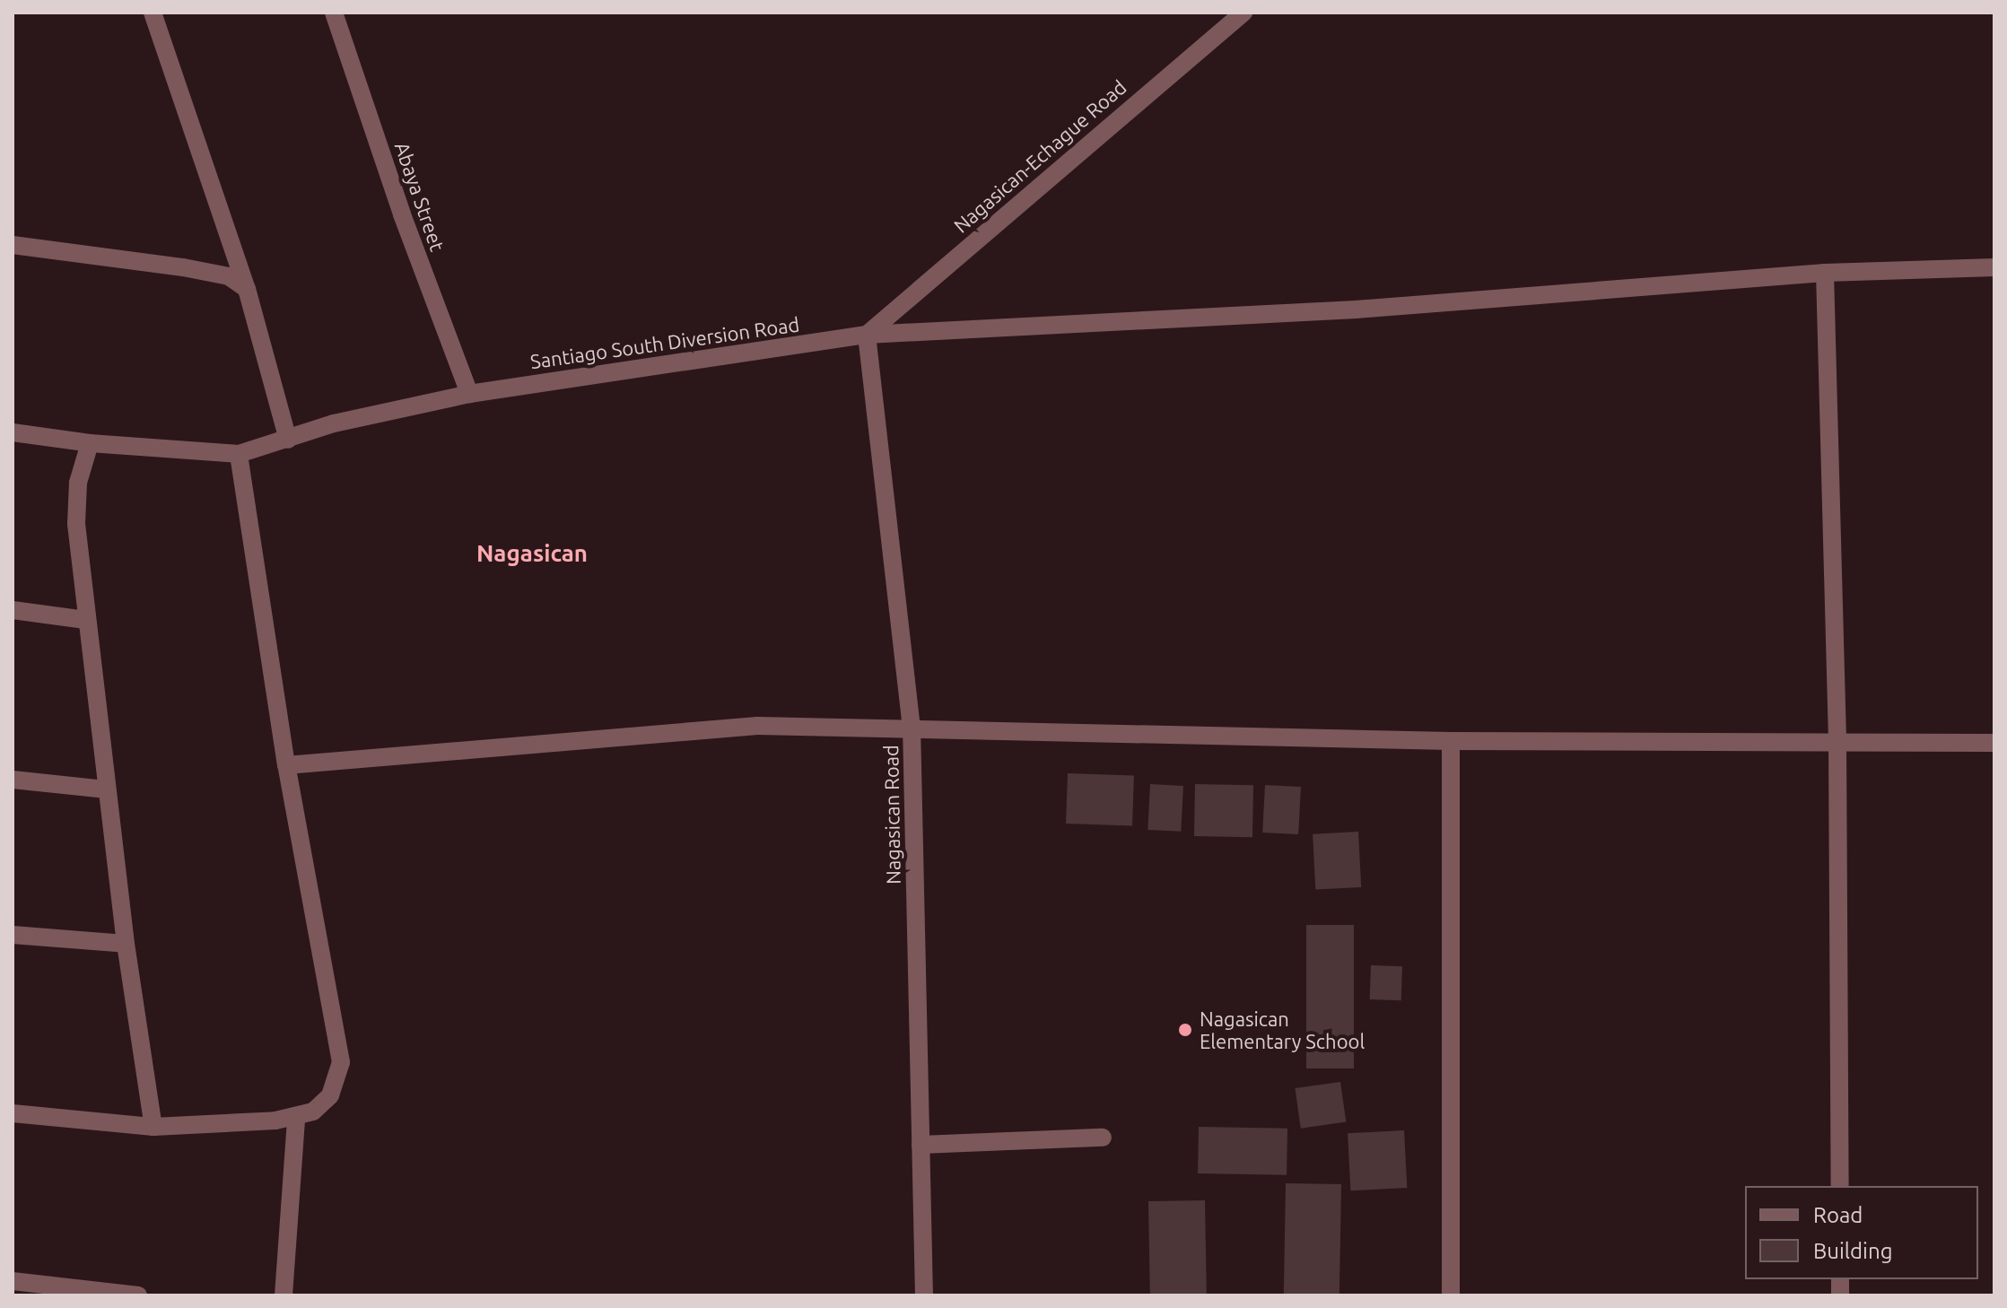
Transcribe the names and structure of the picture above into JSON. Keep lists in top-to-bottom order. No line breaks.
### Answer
{"streets":{"street":["Nagasican-Echague Road","Abaya Street","Santiago South Diversion Road","Nagasican Road"]},"crossings":[["Nagasican-Echague Road","Santiago South Diversion Road"],["Nagasican-Echague Road","Nagasican Road"],["Abaya Street","Santiago South Diversion Road"],["Santiago South Diversion Road","Nagasican Road"]],"districts":["Nagasican"],"places":["Nagasican Elementary School"],"legend":["Road","Building"]}
